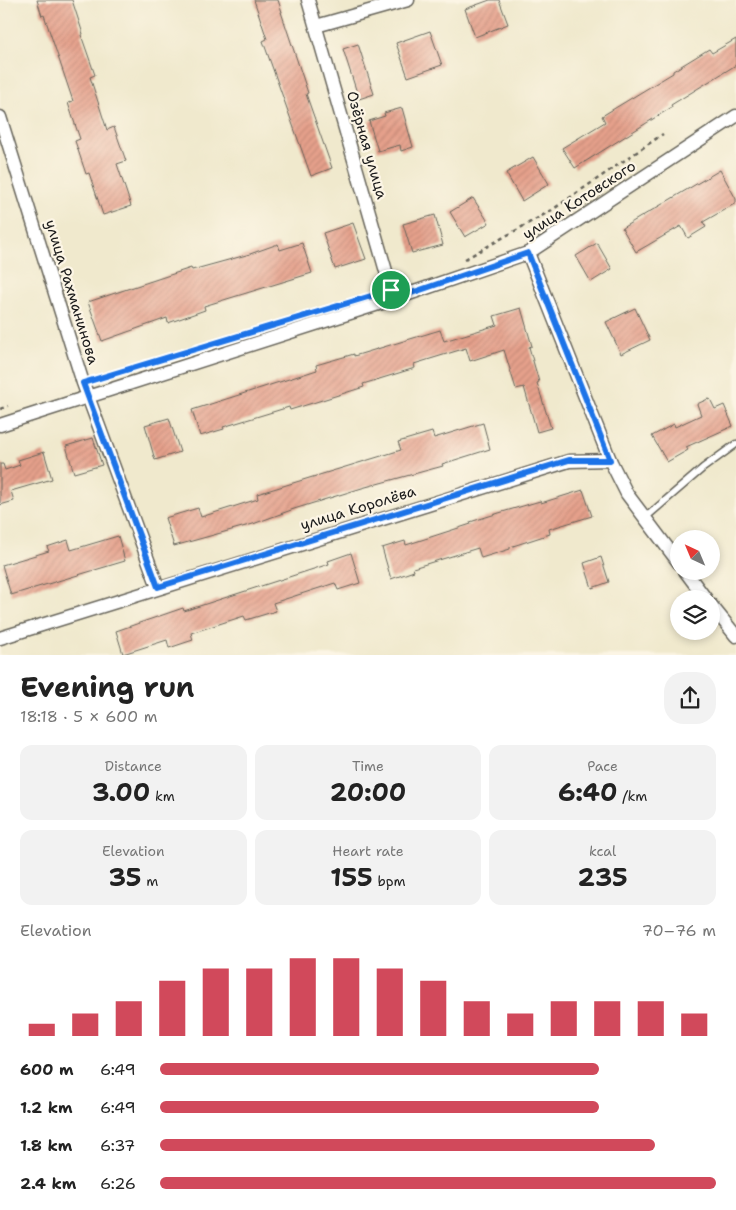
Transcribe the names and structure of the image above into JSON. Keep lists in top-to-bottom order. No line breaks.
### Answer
{"streets":{"street":["Озёрная улица","улица Котовского","улица Рахманинова","улица Королёва"]},"crossings":[["Озёрная улица","улица Котовского"],["улица Котовского","улица Рахманинова"],["улица Рахманинова","улица Королёва"]],"north":"top left","page":{"heading":["Evening run","18:18 · 5 × 600 m"],"stats":[["Distance","3.00 km"],["Time","20:00"],["Pace","6:40 /km"],["Elevation","35 m"],["Heart rate","155 bpm"],["kcal","235"]],"chart":["Elevation","70–76 m"],"list":[{"name":"600 m","note":"6:49"},{"name":"1.2 km","note":"6:49"},{"name":"1.8 km","note":"6:37"},{"name":"2.4 km","note":"6:26"}]}}
